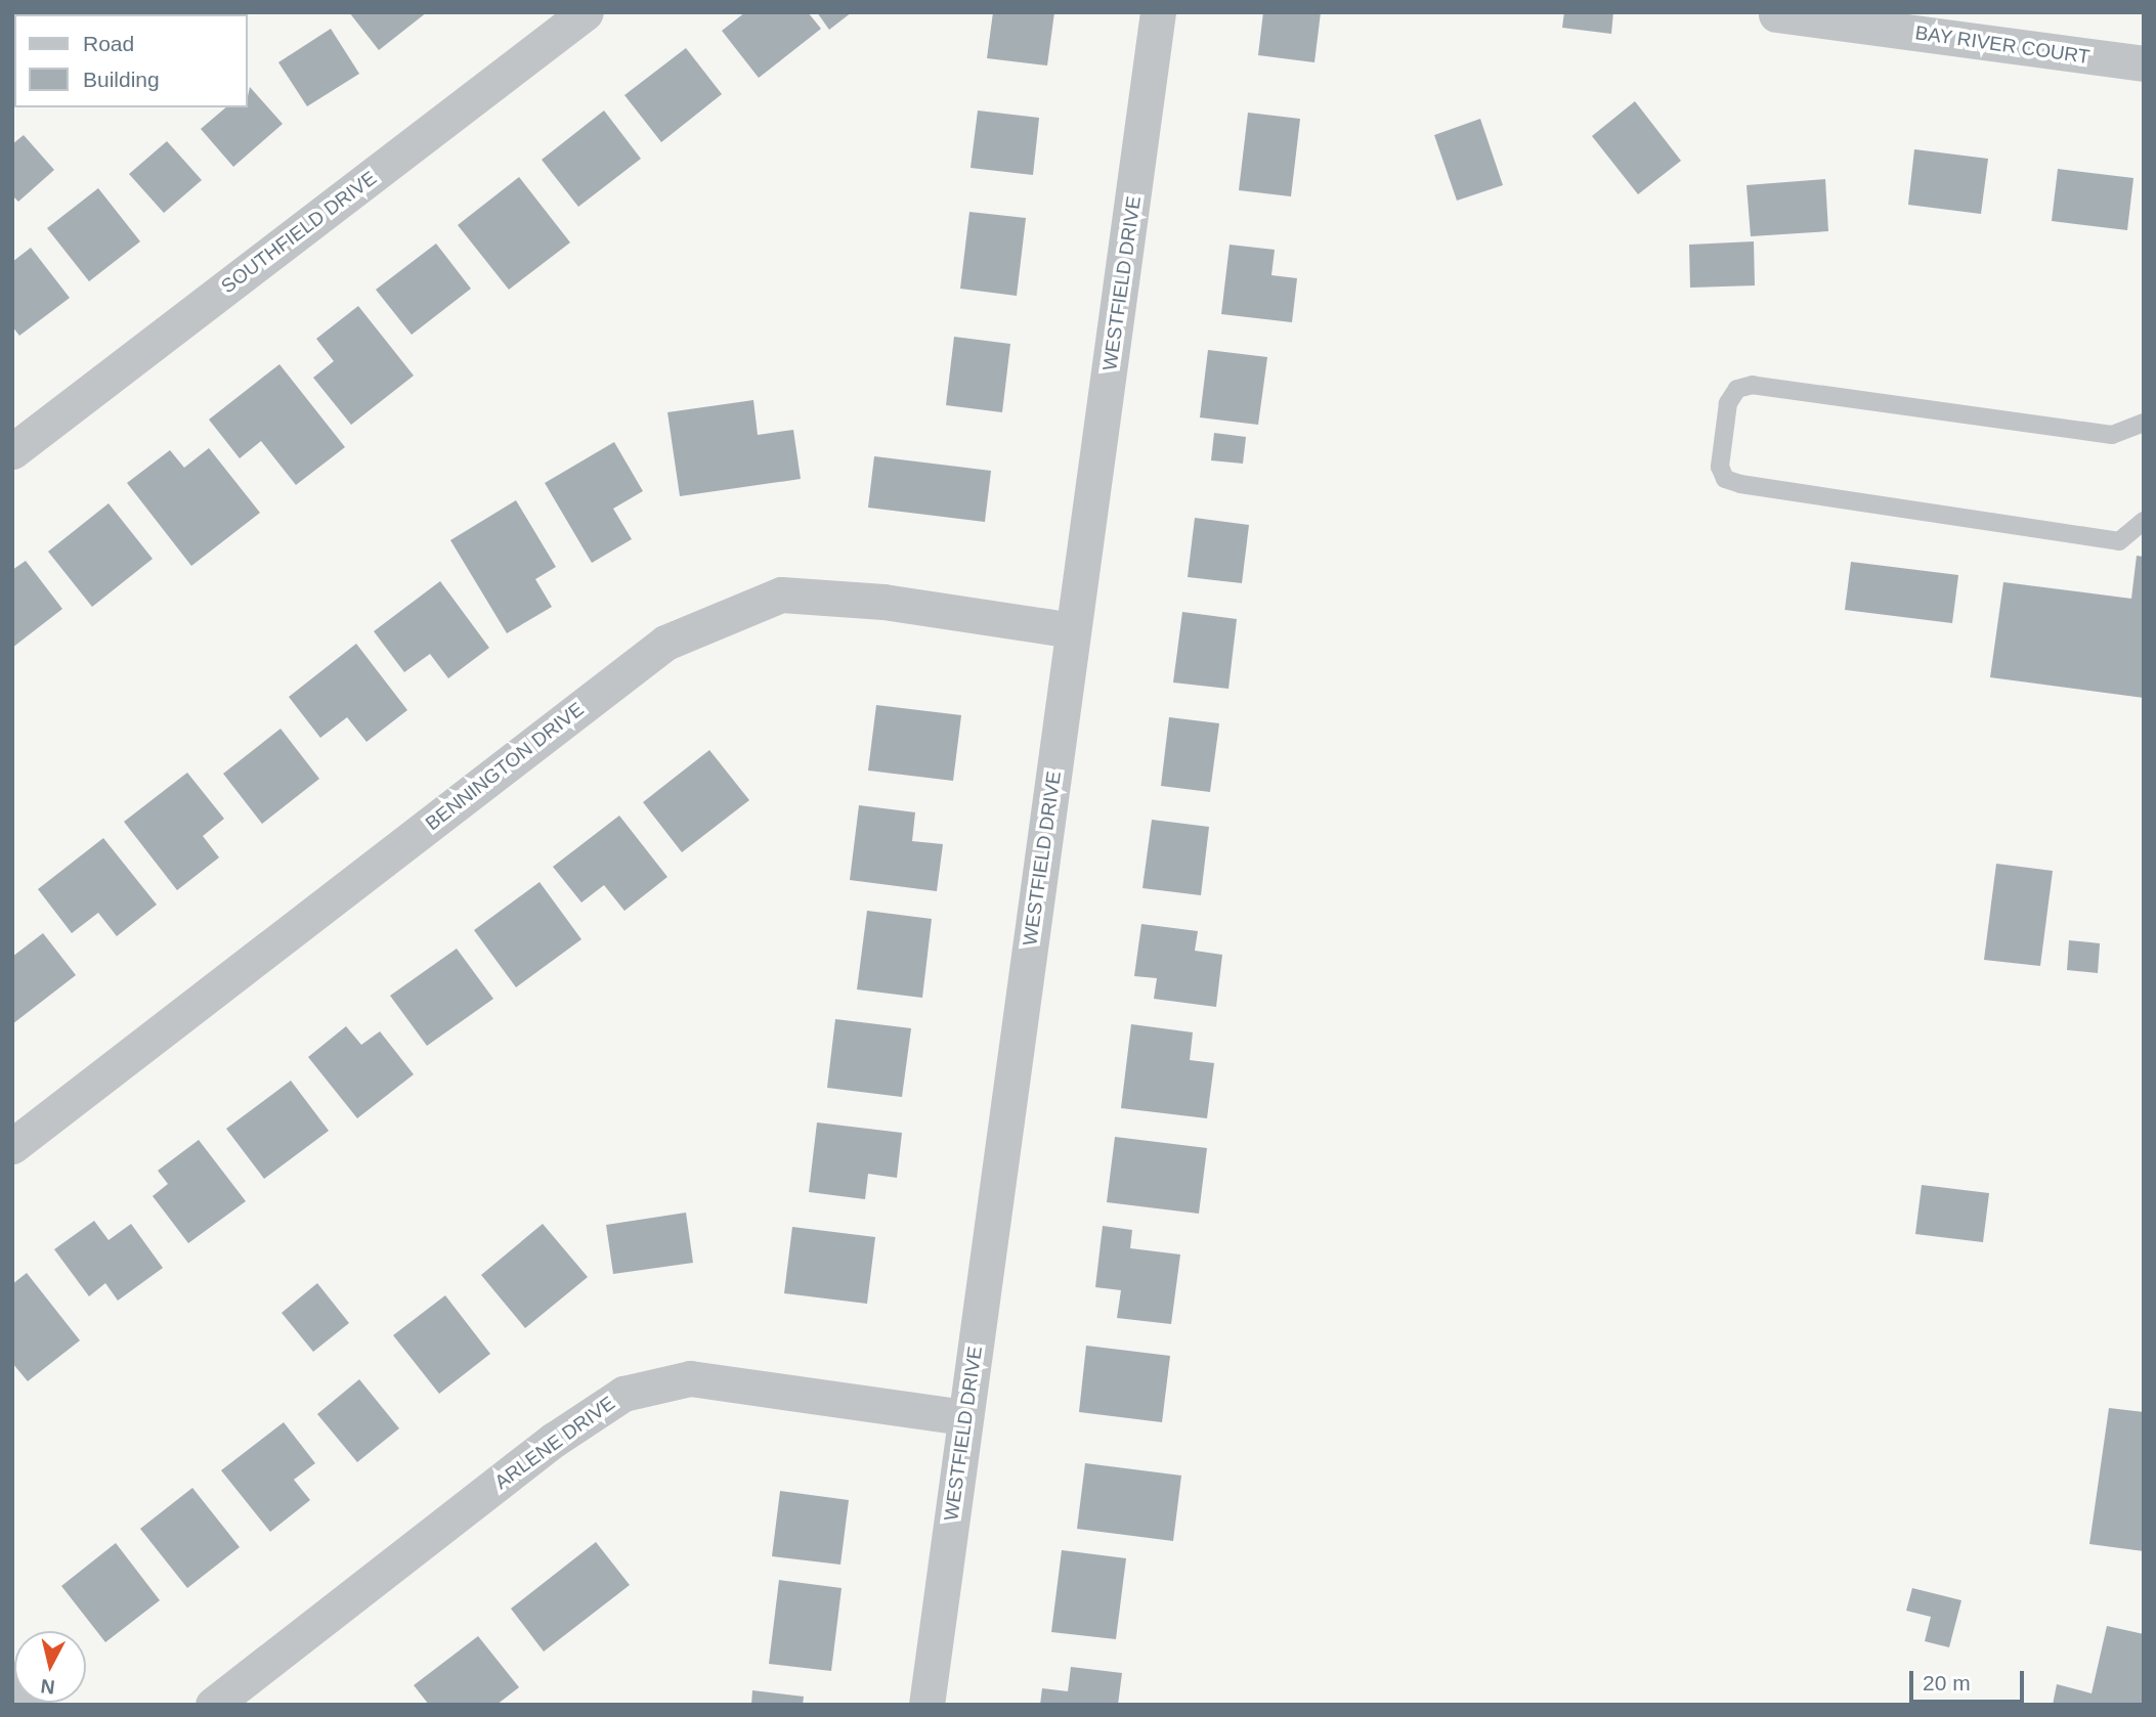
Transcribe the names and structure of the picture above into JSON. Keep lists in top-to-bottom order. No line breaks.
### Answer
{"streets":{"street":["BAY RIVER COURT","SOUTHFIELD DRIVE","WESTFIELD DRIVE","BENNINGTON DRIVE","ARLENE DRIVE"]},"crossings":[["WESTFIELD DRIVE","BENNINGTON DRIVE"],["WESTFIELD DRIVE","ARLENE DRIVE"]],"legend":["Road","Building"],"scale_bar":"20 m","north":"bottom"}
